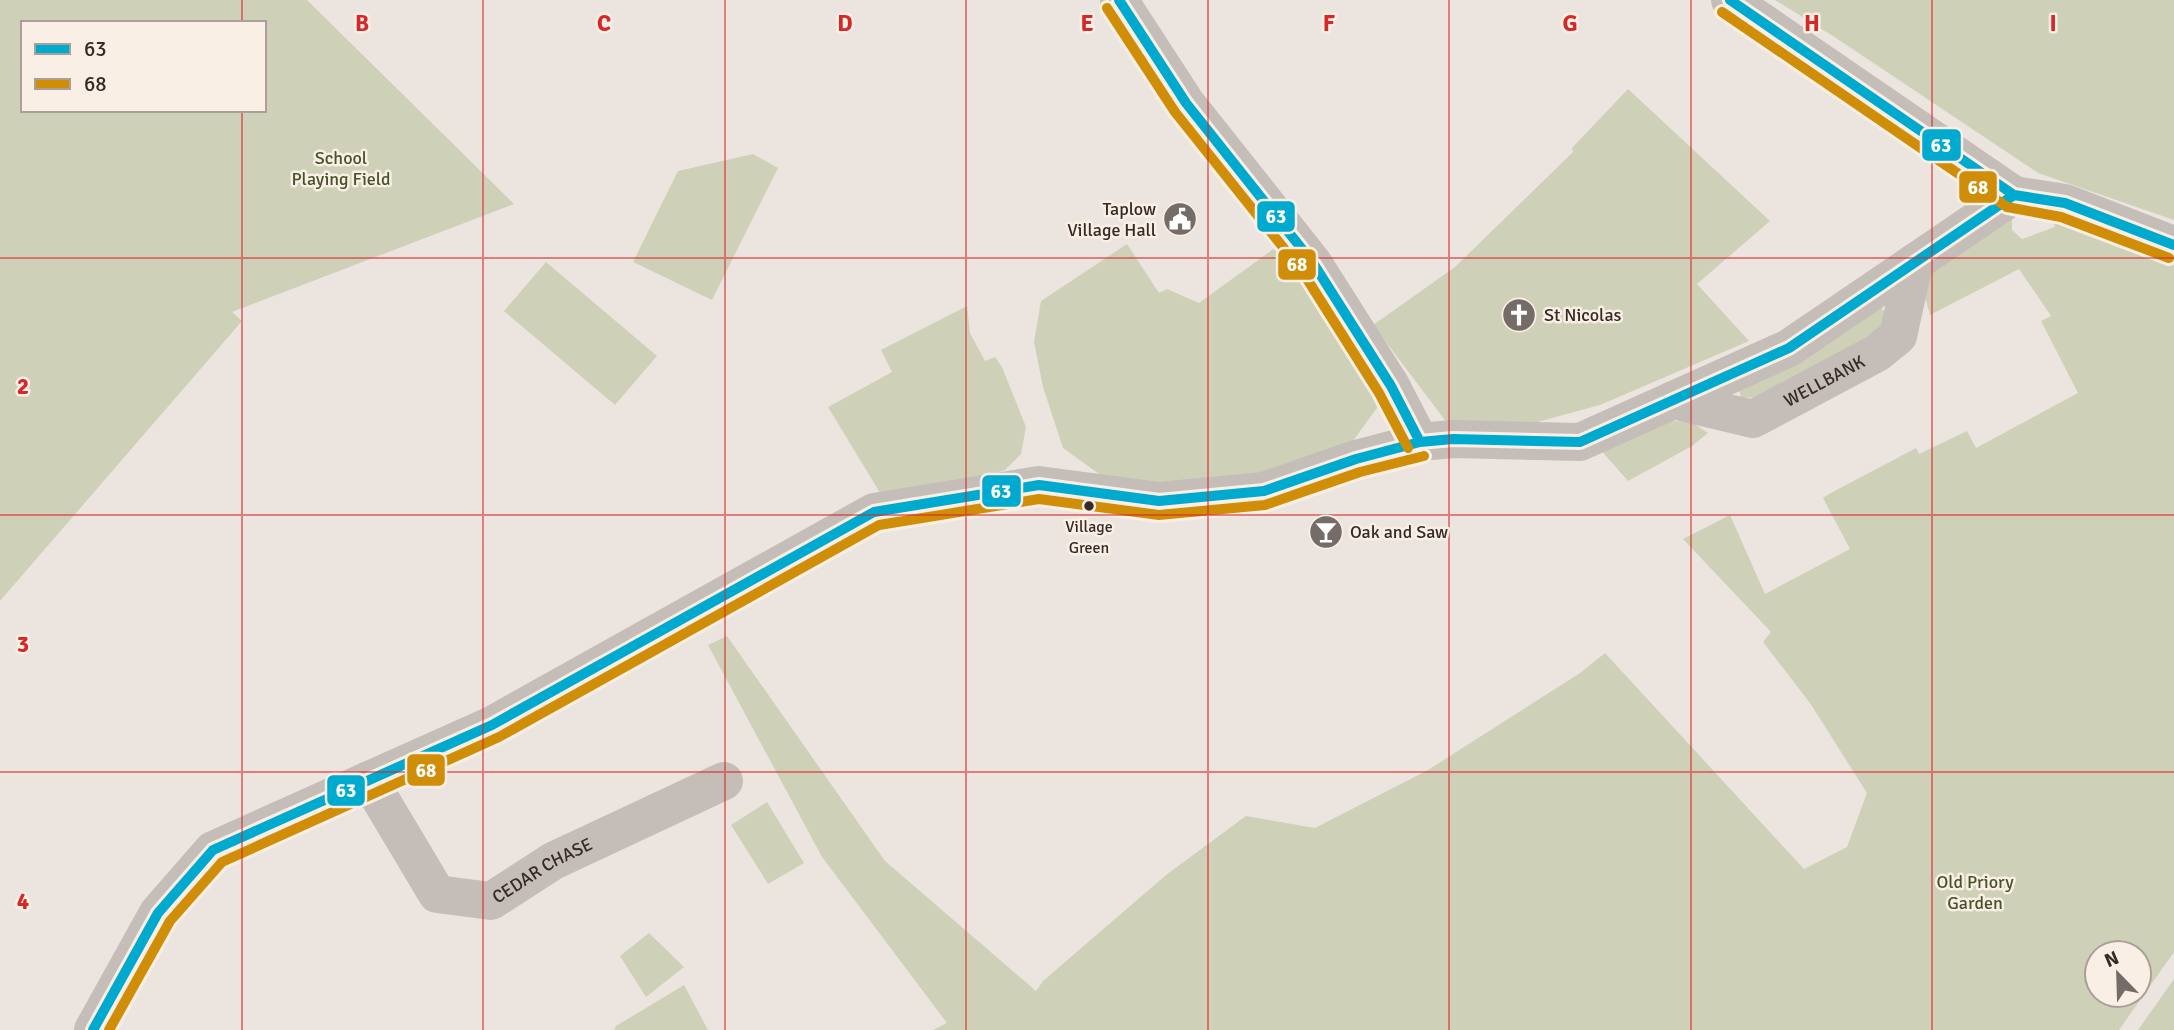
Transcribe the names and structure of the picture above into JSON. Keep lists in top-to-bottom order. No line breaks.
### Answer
{"streets":{"street":["WELLBANK","CEDAR CHASE"]},"parks":["School Playing Field","Old Priory Garden"],"places":{"public building":["Taplow Village Hall"],"church":["St Nicolas"],"other":["Village Green"],"bar":["Oak and Saw"]},"lines":["transit line 63","transit line 68"],"legend":["63","68"],"north":"top left","grid":{"columns":["B","C","D","E","F","G","H","I"],"rows":["2","3","4"]}}
